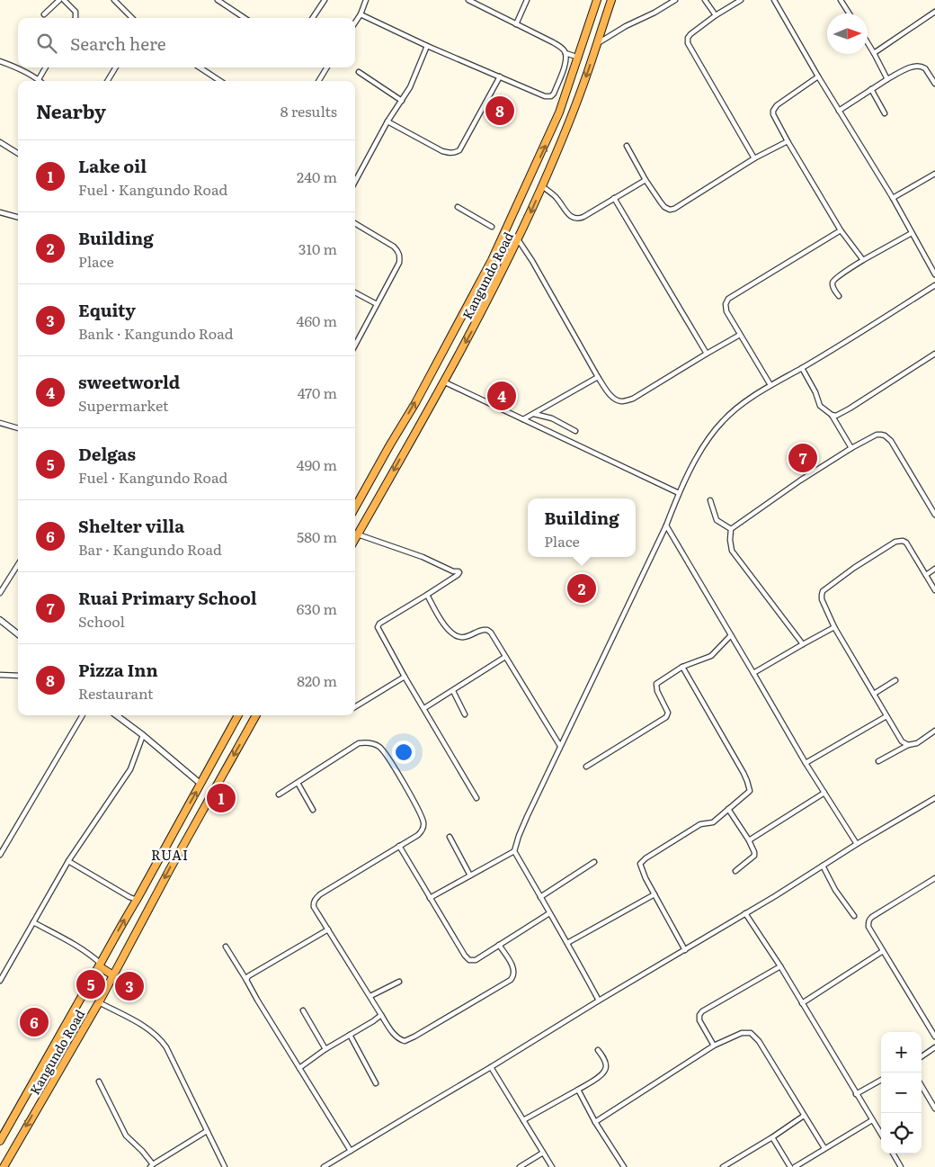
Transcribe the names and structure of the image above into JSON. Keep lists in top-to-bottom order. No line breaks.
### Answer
{"streets":{"highway":["Kangundo Road"]},"districts":["RUAI"],"north":"right","page":{"search":"Search here","heading":["Nearby","8 results"],"pins":["8","4","7","2","1","5","3","6"],"list":[{"mark":"1","name":"Lake oil","note":"Fuel · Kangundo Road","value":"240 m"},{"mark":"2","name":"Building","note":"Place","value":"310 m"},{"mark":"3","name":"Equity","note":"Bank · Kangundo Road","value":"460 m"},{"mark":"4","name":"sweetworld","note":"Supermarket","value":"470 m"},{"mark":"5","name":"Delgas","note":"Fuel · Kangundo Road","value":"490 m"},{"mark":"6","name":"Shelter villa","note":"Bar · Kangundo Road","value":"580 m"},{"mark":"7","name":"Ruai Primary School","note":"School","value":"630 m"},{"mark":"8","name":"Pizza Inn","note":"Restaurant","value":"820 m"}],"popup":["Building","Place"],"map_buttons":["+","−"]}}
